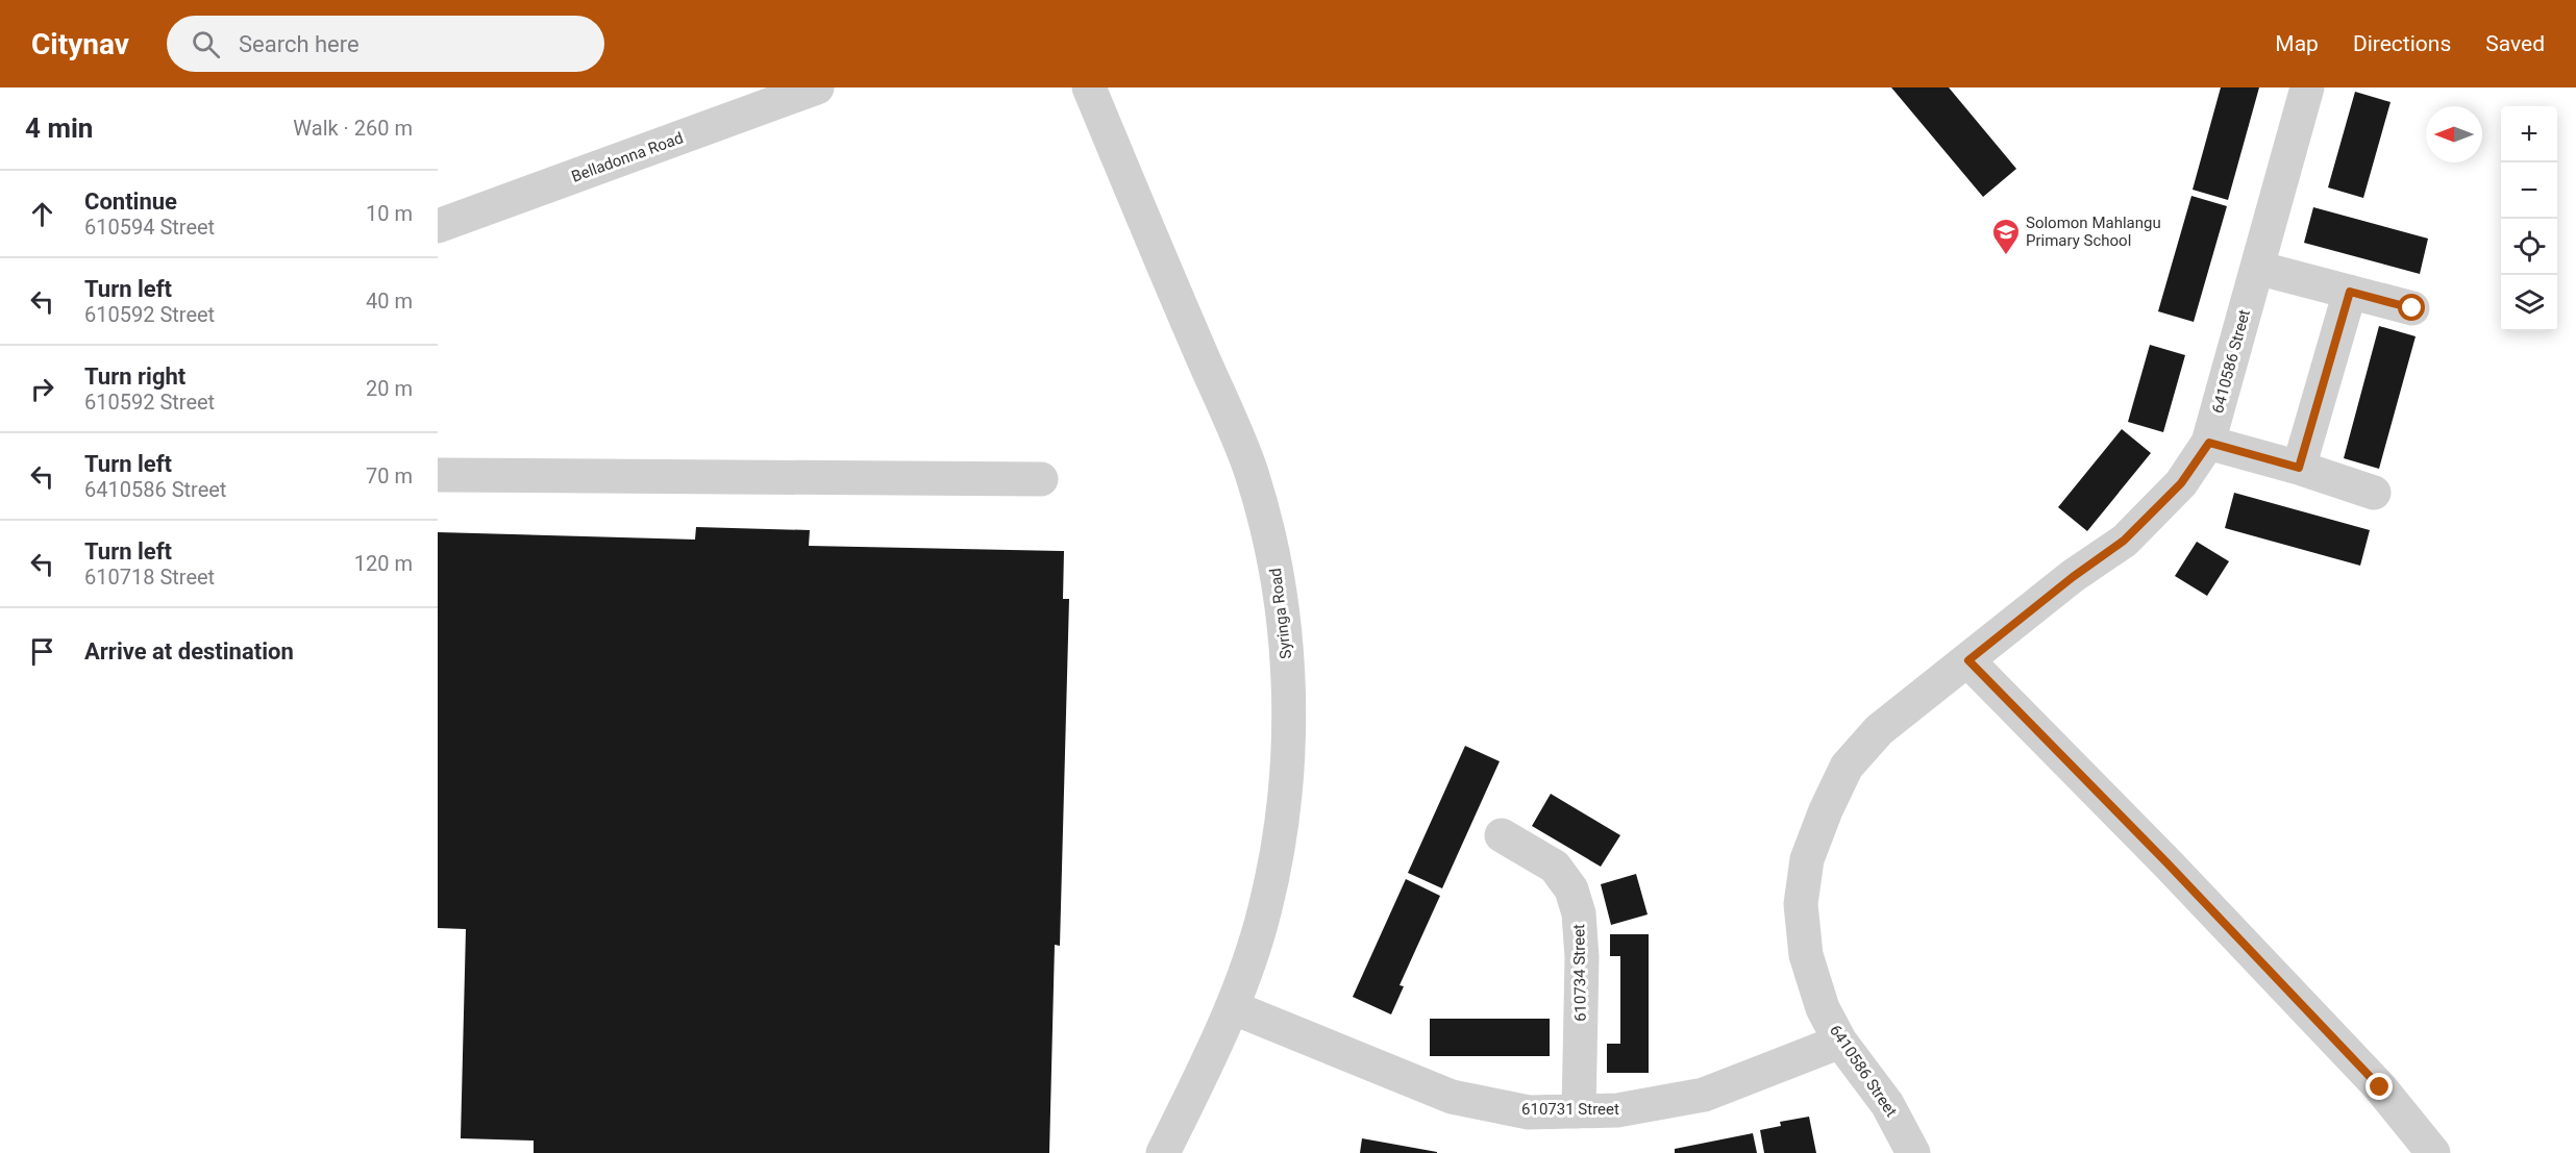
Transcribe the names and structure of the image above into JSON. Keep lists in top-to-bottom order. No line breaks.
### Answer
{"streets":{"street":["Belladonna Road","6410586 Street","Syringa Road","610734 Street","610731 Street"]},"crossings":[["6410586 Street","610731 Street"],["Syringa Road","610731 Street"],["610734 Street","610731 Street"]],"places":{"school or university":["Solomon Mahlangu Primary School"]},"north":"left","page":{"header":"Citynav","search":"Search here","nav":["Map","Directions","Saved"],"heading":["4 min","Walk · 260 m"],"map_buttons":["+","−"],"list":[["Continue","610594 Street","10 m"],["Turn left","610592 Street","40 m"],["Turn right","610592 Street","20 m"],["Turn left","6410586 Street","70 m"],["Turn left","610718 Street","120 m"],"Arrive at destination"]}}
